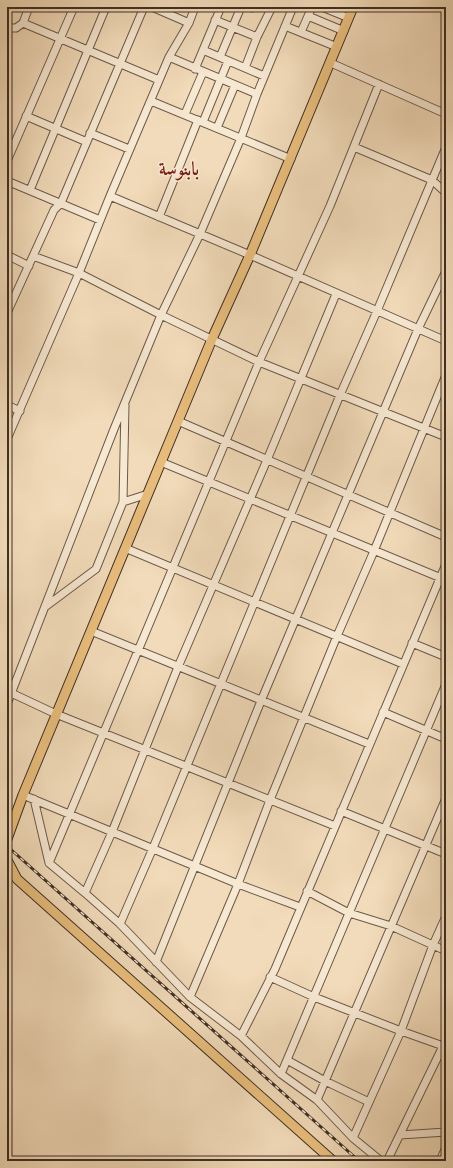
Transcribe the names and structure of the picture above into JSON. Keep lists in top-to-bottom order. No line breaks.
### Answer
{"districts":["بابنوسة"]}
